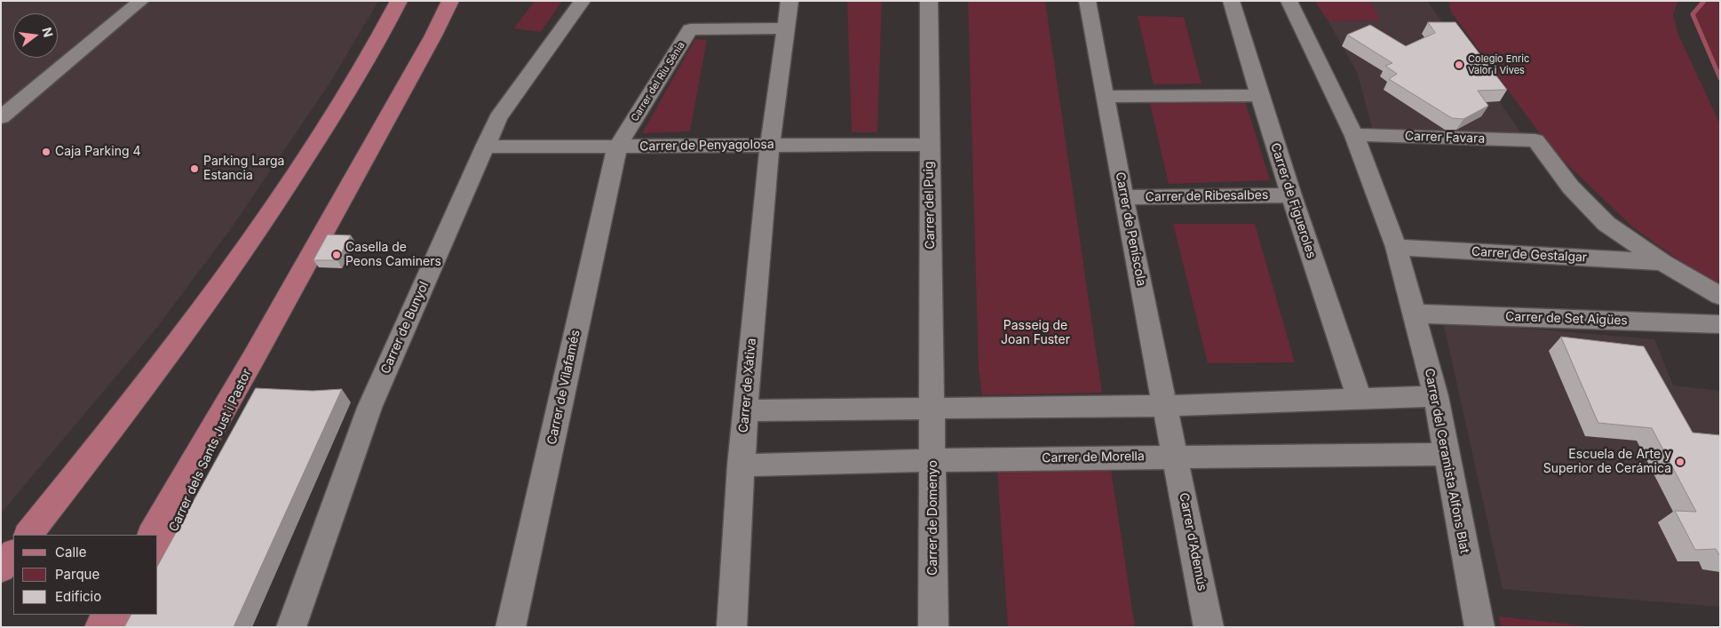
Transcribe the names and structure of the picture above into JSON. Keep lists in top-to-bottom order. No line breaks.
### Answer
{"streets":{"main road":["Carrer dels Sants Just i Pastor"],"street":["Carrer del Riu Sènia","Carrer Favara","Carrer de Penyagolosa","Carrer de Ribesalbes","Carrer de Figueroles","Carrer del Puig","Carrer de Peníscola","Carrer de Gestalgar","Carrer de Set Aigües","Carrer de Bunyol","Carrer de Xàtiva","Carrer de Vilafamés","Carrer de Morella","Carrer del Ceramista Alfons Blat","Carrer de Domenyo","Carrer d'Ademús"]},"crossings":[["Carrer del Riu Sènia","Carrer de Penyagolosa"],["Carrer del Riu Sènia","Carrer de Xàtiva"],["Carrer del Riu Sènia","Carrer de Vilafamés"],["Carrer Favara","Carrer de Gestalgar"],["Carrer Favara","Carrer del Ceramista Alfons Blat"],["Carrer de Penyagolosa","Carrer del Puig"],["Carrer de Penyagolosa","Carrer de Bunyol"],["Carrer de Penyagolosa","Carrer de Xàtiva"],["Carrer de Penyagolosa","Carrer de Vilafamés"],["Carrer de Ribesalbes","Carrer de Figueroles"],["Carrer de Ribesalbes","Carrer de Peníscola"],["Carrer del Puig","Carrer de Domenyo"],["Carrer de Peníscola","Carrer de Morella"],["Carrer de Peníscola","Carrer d'Ademús"],["Carrer de Gestalgar","Carrer del Ceramista Alfons Blat"],["Carrer de Set Aigües","Carrer del Ceramista Alfons Blat"],["Carrer de Xàtiva","Carrer de Morella"],["Carrer de Morella","Carrer del Ceramista Alfons Blat"],["Carrer de Morella","Carrer de Domenyo"],["Carrer de Morella","Carrer d'Ademús"]],"parks":["Passeig de Joan Fuster"],"places":["Colegio Enric Valor i Vives","Caja Parking 4","Parking Larga Estancia","Casella de Peons Caminers","Escuela de Arte y Superior de Cerámica"],"legend":["Calle","Parque","Edificio"],"north":"right"}
